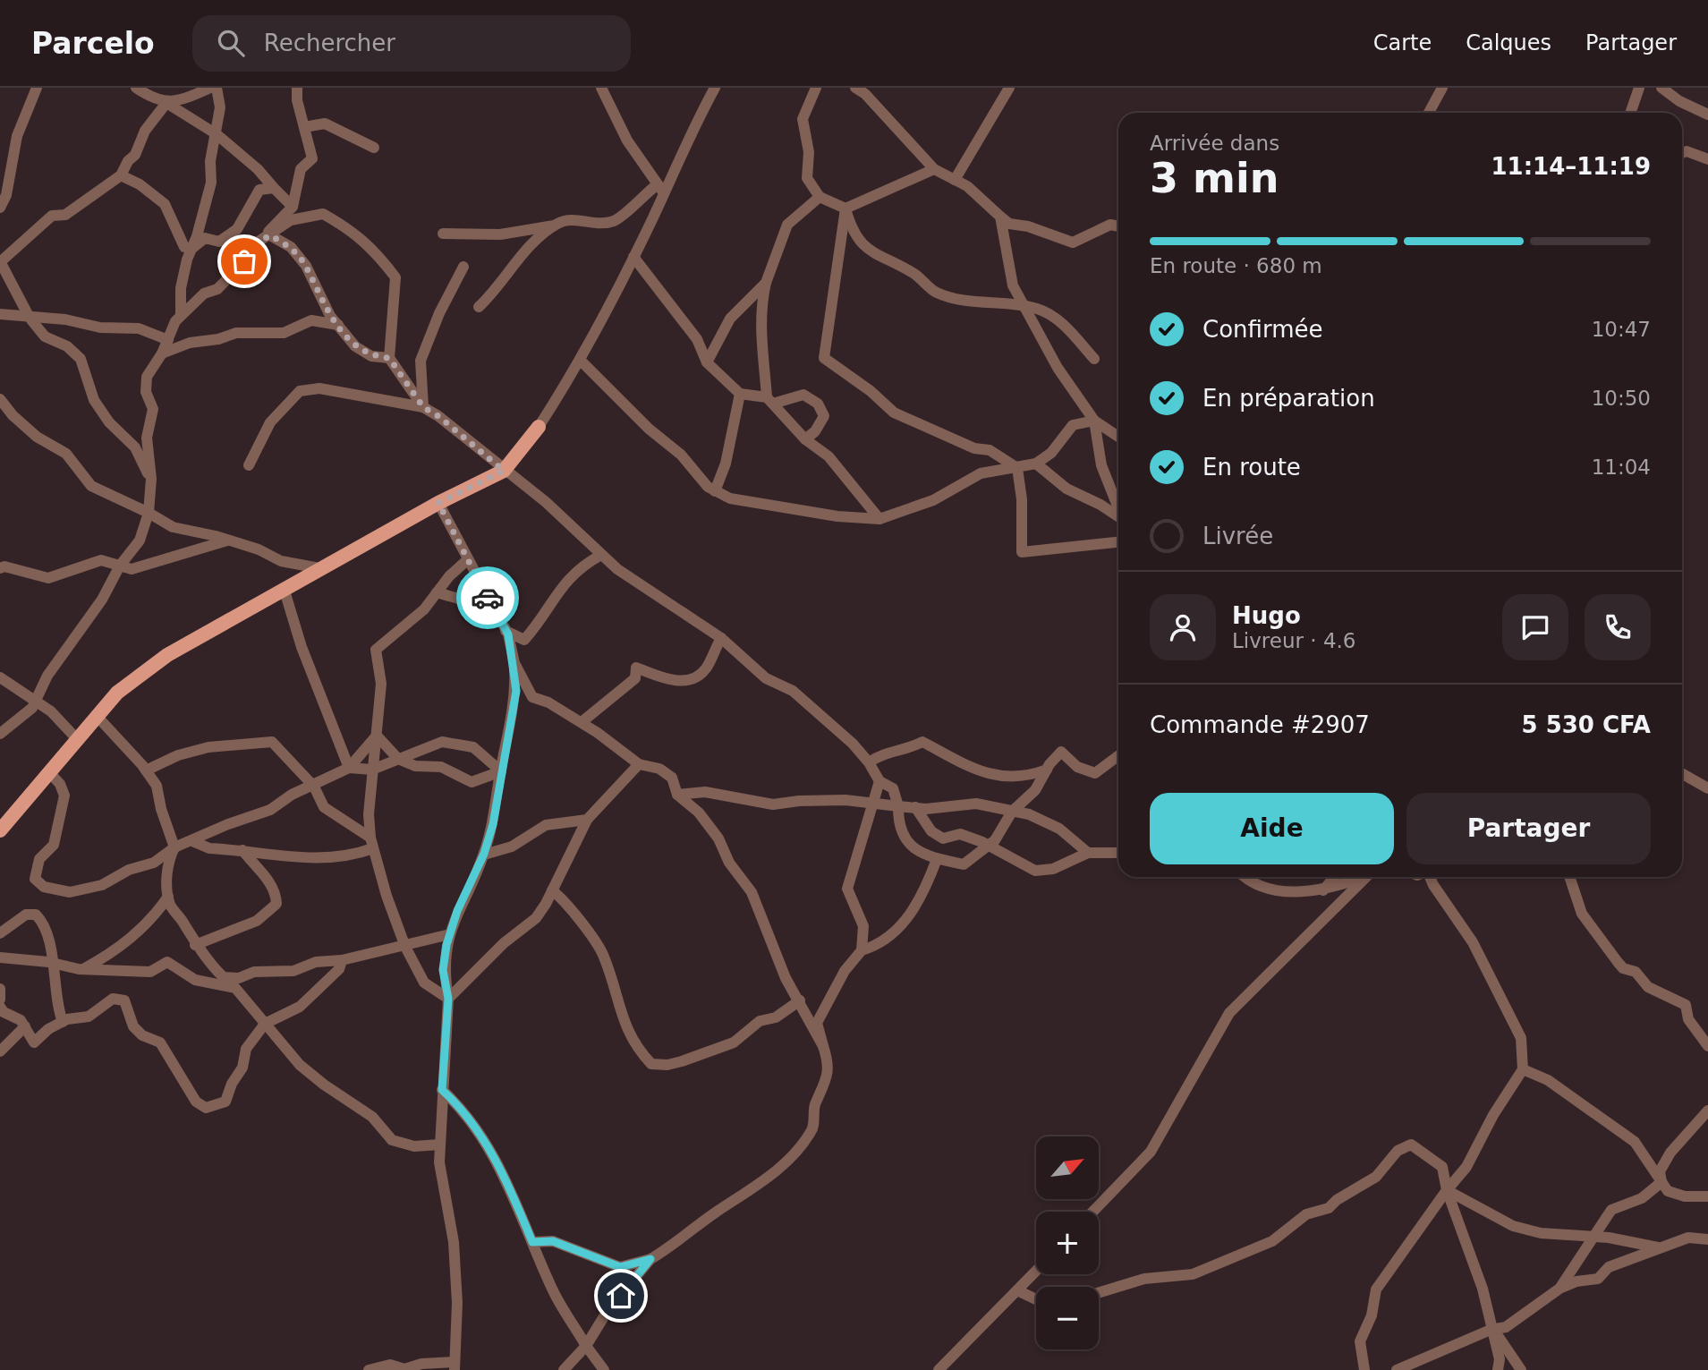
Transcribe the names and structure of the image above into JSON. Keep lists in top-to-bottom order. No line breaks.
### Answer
{"north":"top right","page":{"header":"Parcelo","search":"Rechercher","nav":["Carte","Calques","Partager"],"heading":["3 min","Arrivée dans","11:14–11:19"],"panel":["Hugo","Livreur · 4.6","Commande #2907","5 530 CFA"],"bar":"En route · 680 m","list":[["Confirmée","10:47"],["En préparation","10:50"],["En route","11:04"],"Livrée"],"buttons":["Aide","Partager"],"map_buttons":["+","−"]}}
